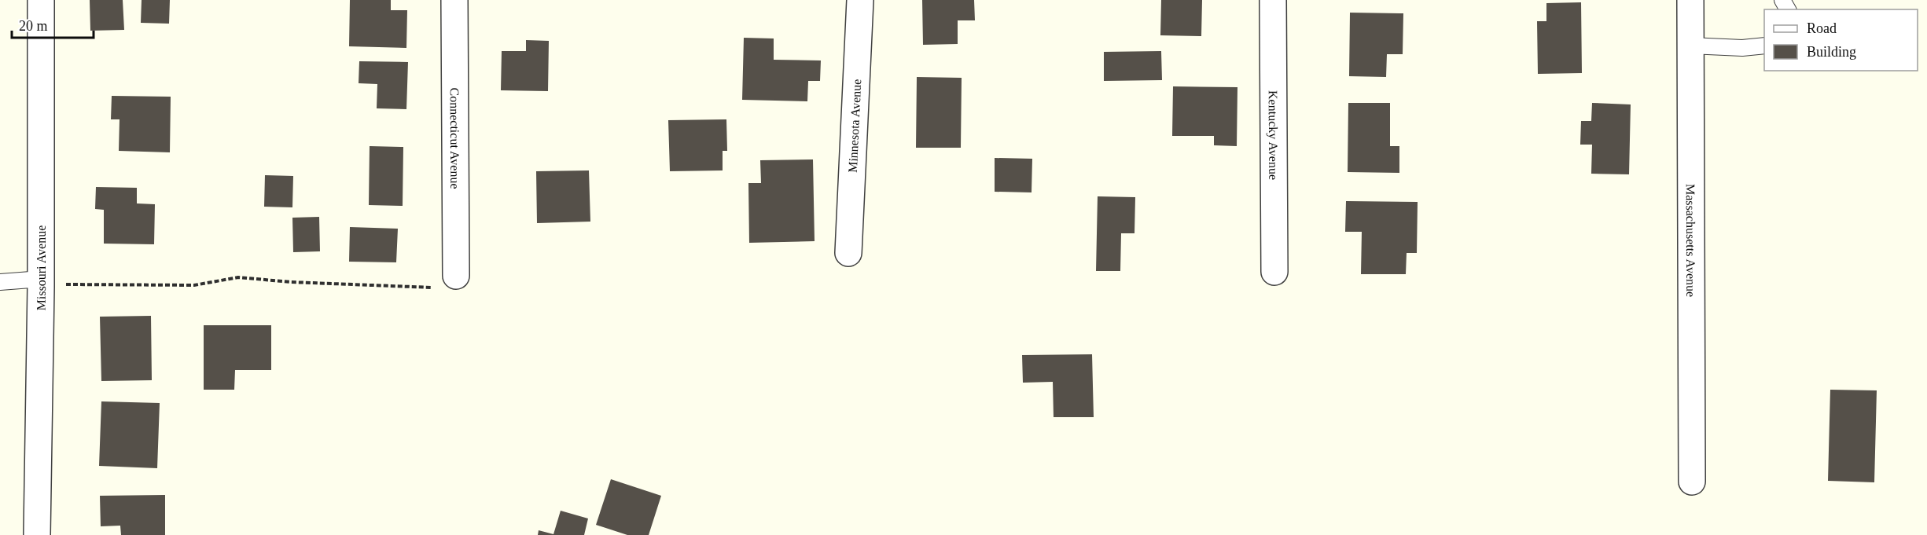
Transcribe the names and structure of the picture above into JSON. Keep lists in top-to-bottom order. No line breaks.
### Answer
{"streets":{"street":["Minnesota Avenue","Kentucky Avenue","Connecticut Avenue","Massachusetts Avenue","Missouri Avenue"]},"legend":["Road","Building"],"scale_bar":"20 m"}
